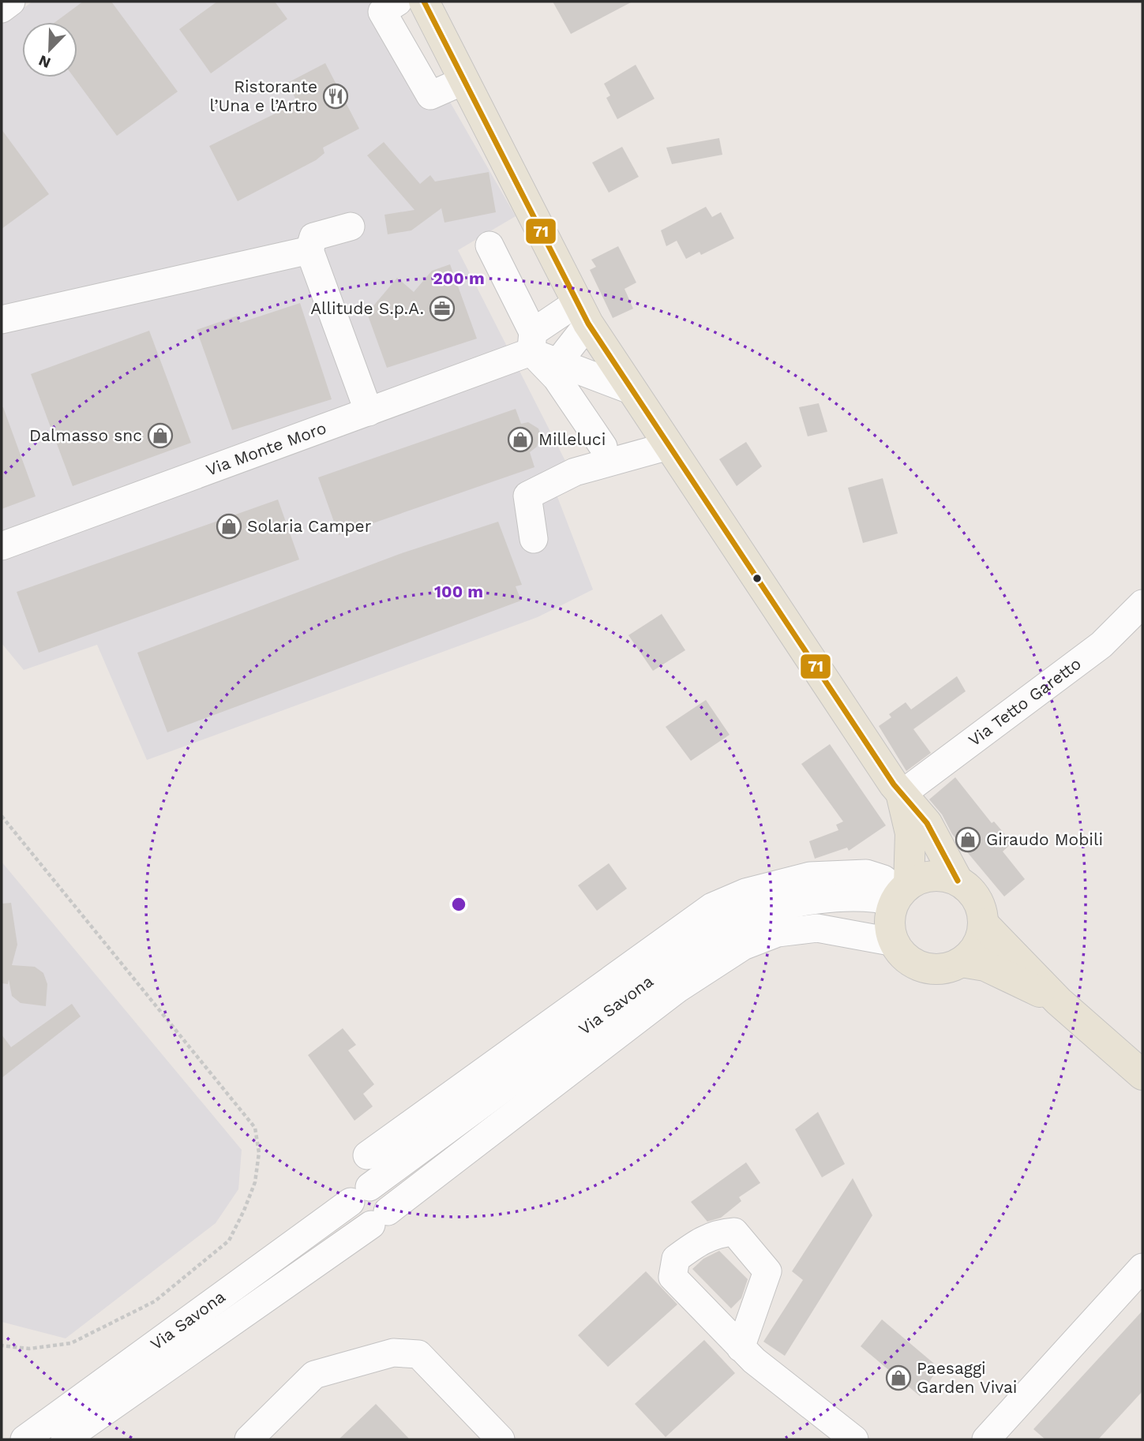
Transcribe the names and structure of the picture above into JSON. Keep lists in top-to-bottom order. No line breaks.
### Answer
{"streets":{"street":["Via Monte Moro","Via Tetto Garetto","Via Savona"]},"places":{"restaurant":["Ristorante l’Una e l’Artro"],"office":["Allitude S.p.A."],"shop":["Dalmasso snc","Milleluci","Solaria Camper","Giraudo Mobili","Paesaggi Garden Vivai"]},"lines":["transit line 71"],"north":"bottom left","rings":["200 m","100 m"]}
